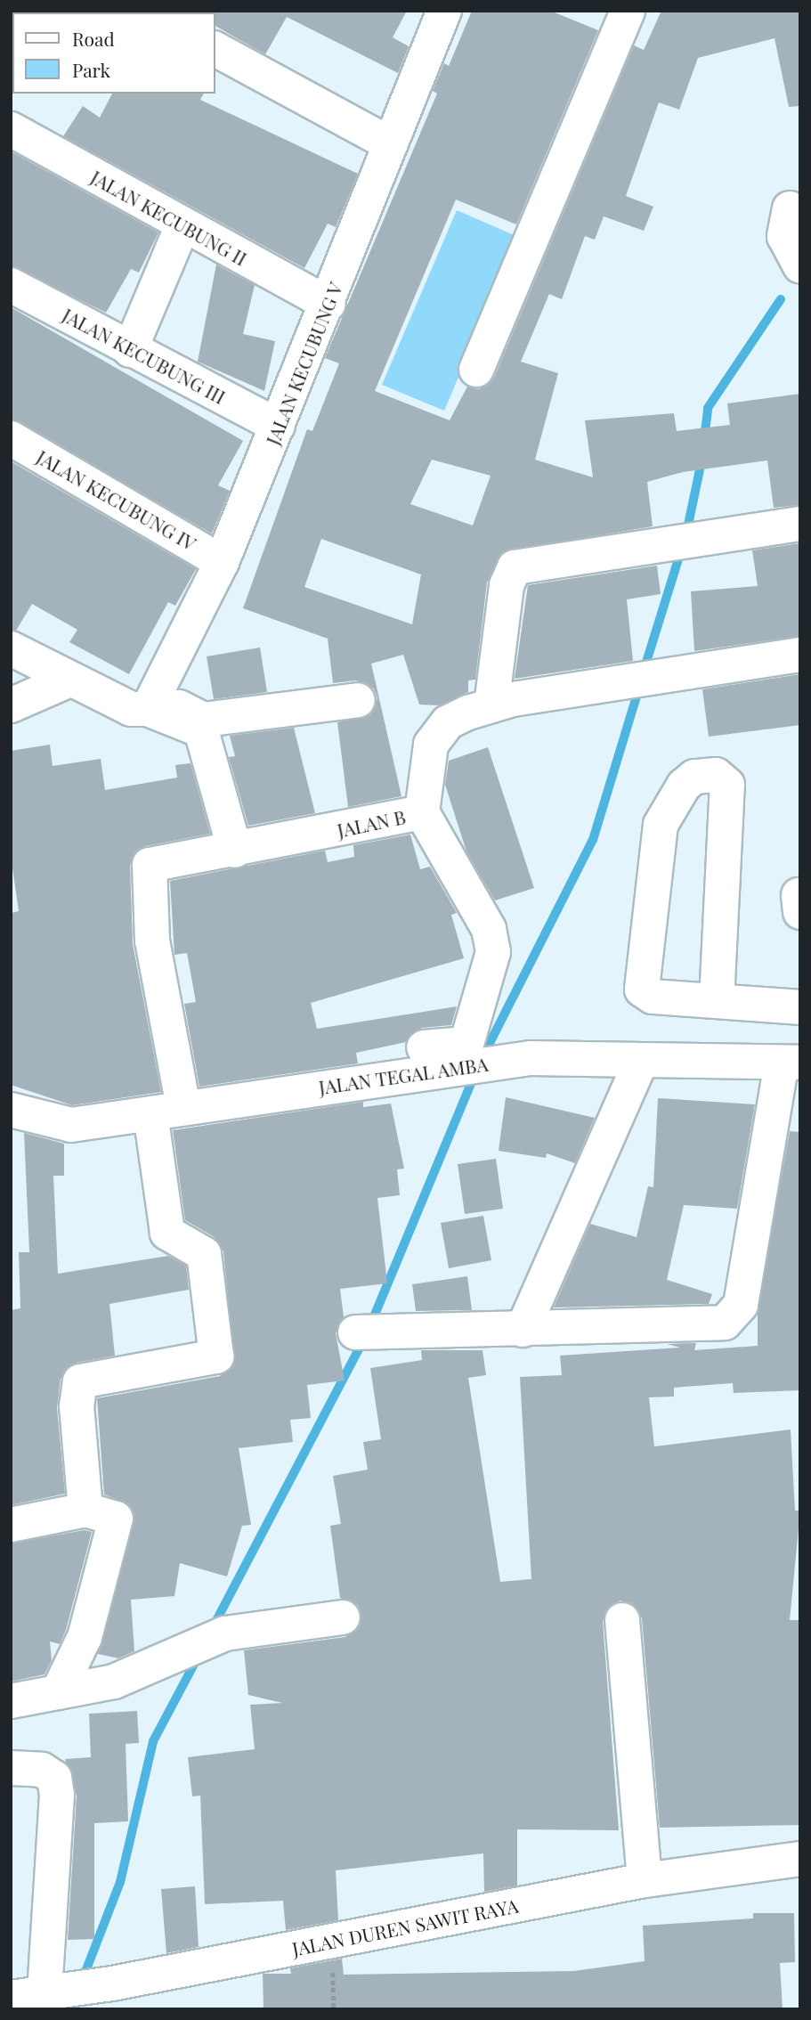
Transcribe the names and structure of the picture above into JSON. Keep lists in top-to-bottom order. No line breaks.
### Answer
{"streets":{"street":["JALAN KECUBUNG II","JALAN KECUBUNG III","JALAN KECUBUNG V","JALAN KECUBUNG IV","JALAN B","JALAN TEGAL AMBA","JALAN DUREN SAWIT RAYA"]},"crossings":[["JALAN KECUBUNG II","JALAN KECUBUNG V"],["JALAN KECUBUNG III","JALAN KECUBUNG V"],["JALAN KECUBUNG V","JALAN KECUBUNG IV"],["JALAN B","JALAN TEGAL AMBA"]],"legend":["Road","Park"]}
